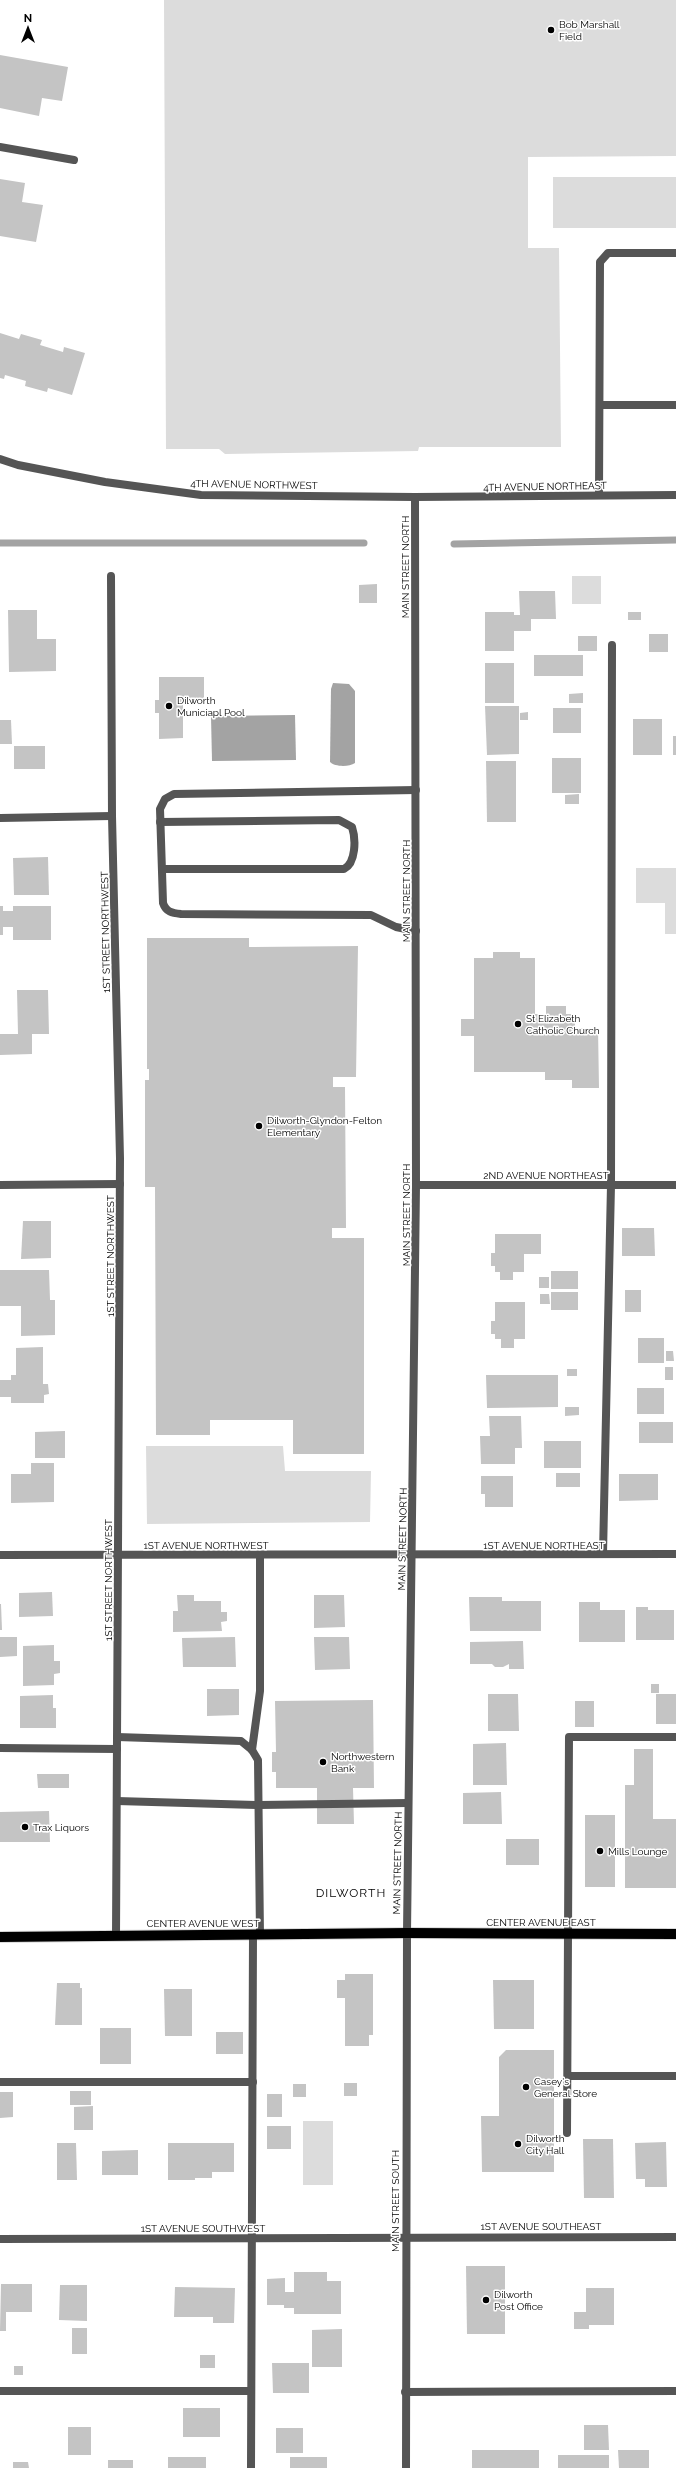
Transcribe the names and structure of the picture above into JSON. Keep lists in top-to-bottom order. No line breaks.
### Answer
{"streets":{"main road":["CENTER AVENUE EAST","CENTER AVENUE WEST"],"street":["4TH AVENUE NORTHWEST","4TH AVENUE NORTHEAST","MAIN STREET NORTH","1ST STREET NORTHWEST","2ND AVENUE NORTHEAST","1ST AVENUE NORTHWEST","1ST AVENUE NORTHEAST","MAIN STREET SOUTH","1ST AVENUE SOUTHEAST","1ST AVENUE SOUTHWEST"]},"crossings":[["4TH AVENUE NORTHWEST","4TH AVENUE NORTHEAST"],["4TH AVENUE NORTHWEST","MAIN STREET NORTH"],["4TH AVENUE NORTHEAST","MAIN STREET NORTH"],["MAIN STREET NORTH","2ND AVENUE NORTHEAST"],["MAIN STREET NORTH","1ST AVENUE NORTHWEST"],["MAIN STREET NORTH","1ST AVENUE NORTHEAST"],["MAIN STREET NORTH","CENTER AVENUE EAST"],["MAIN STREET NORTH","CENTER AVENUE WEST"],["MAIN STREET NORTH","MAIN STREET SOUTH"],["1ST STREET NORTHWEST","1ST AVENUE NORTHWEST"],["1ST STREET NORTHWEST","CENTER AVENUE WEST"],["1ST AVENUE NORTHWEST","1ST AVENUE NORTHEAST"],["CENTER AVENUE EAST","CENTER AVENUE WEST"],["CENTER AVENUE EAST","MAIN STREET SOUTH"],["CENTER AVENUE WEST","MAIN STREET SOUTH"],["MAIN STREET SOUTH","1ST AVENUE SOUTHEAST"],["MAIN STREET SOUTH","1ST AVENUE SOUTHWEST"],["1ST AVENUE SOUTHEAST","1ST AVENUE SOUTHWEST"]],"districts":["DILWORTH"],"places":["Bob Marshall Field","Dilworth Municiapl Pool","St Elizabeth Catholic Church","Dilworth-Glyndon-Felton Elementary","Northwestern Bank","Trax Liquors","Mills Lounge","Casey's General Store","Dilworth City Hall","Dilworth Post Office"],"north":"top"}
